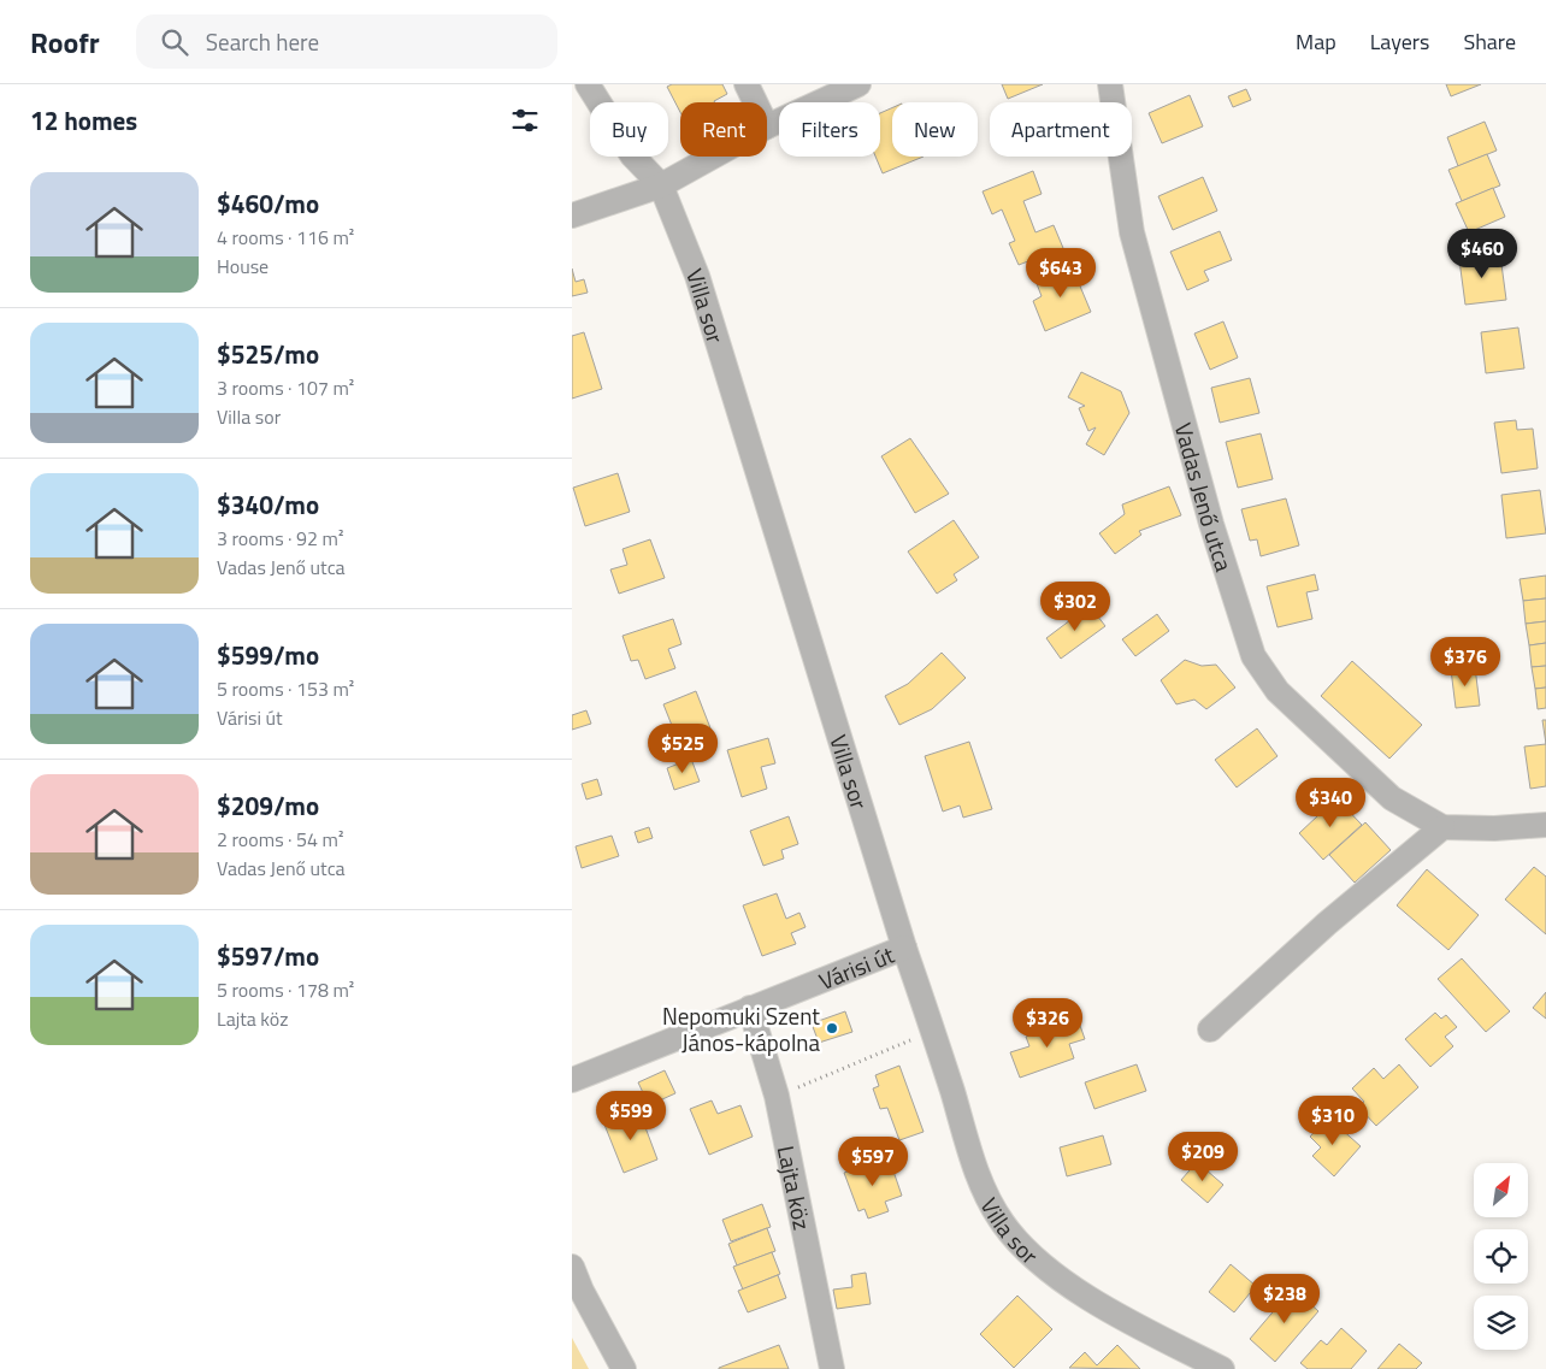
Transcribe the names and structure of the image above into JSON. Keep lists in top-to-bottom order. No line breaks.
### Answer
{"streets":{"street":["Villa sor","Vadas Jenő utca","Várisi út","Lajta köz"]},"crossings":[["Villa sor","Várisi út"],["Várisi út","Lajta köz"]],"places":["Nepomuki Szent János-kápolna"],"north":"top right","page":{"header":"Roofr","search":"Search here","nav":["Map","Layers","Share"],"heading":"12 homes","chip":["Buy","Rent","Filters","New","Apartment"],"list":[{"name":"$460/mo","note":"4 rooms · 116 m² · House"},{"name":"$525/mo","note":"3 rooms · 107 m² · Villa sor"},{"name":"$340/mo","note":"3 rooms · 92 m² · Vadas Jenő utca"},{"name":"$599/mo","note":"5 rooms · 153 m² · Várisi út"},{"name":"$209/mo","note":"2 rooms · 54 m² · Vadas Jenő utca"},{"name":"$597/mo","note":"5 rooms · 178 m² · Lajta köz"}],"price":["$460","$643","$302","$376","$525","$340","$326","$599","$310","$209","$597","$238"]}}
